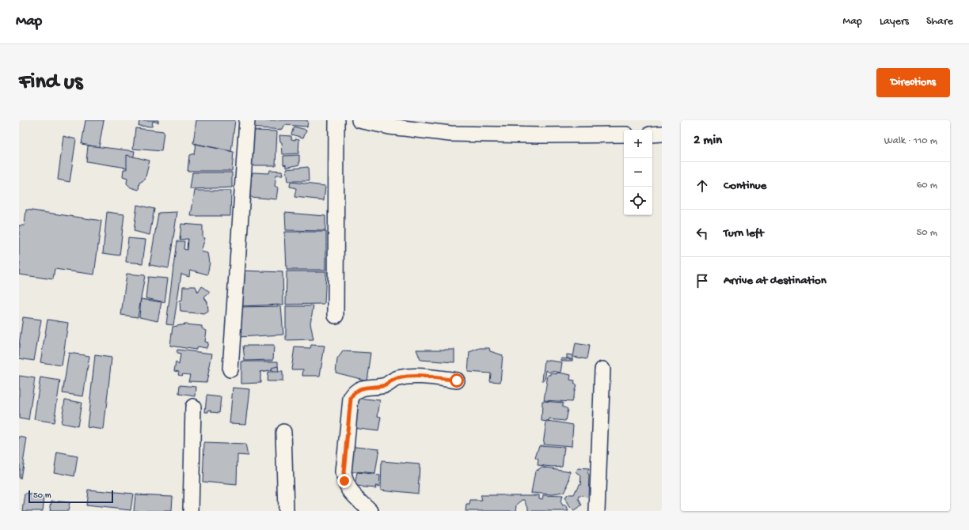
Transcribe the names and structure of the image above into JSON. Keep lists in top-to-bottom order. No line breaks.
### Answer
{"scale_bar":"50 m","page":{"header":"Map","nav":["Map","Layers","Share"],"buttons":"Directions","title":"Find us","heading":["2 min","Walk · 110 m"],"map_buttons":["+","−"],"list":[["Continue","60 m"],["Turn left","50 m"],"Arrive at destination"],"scale":"50 m"}}
